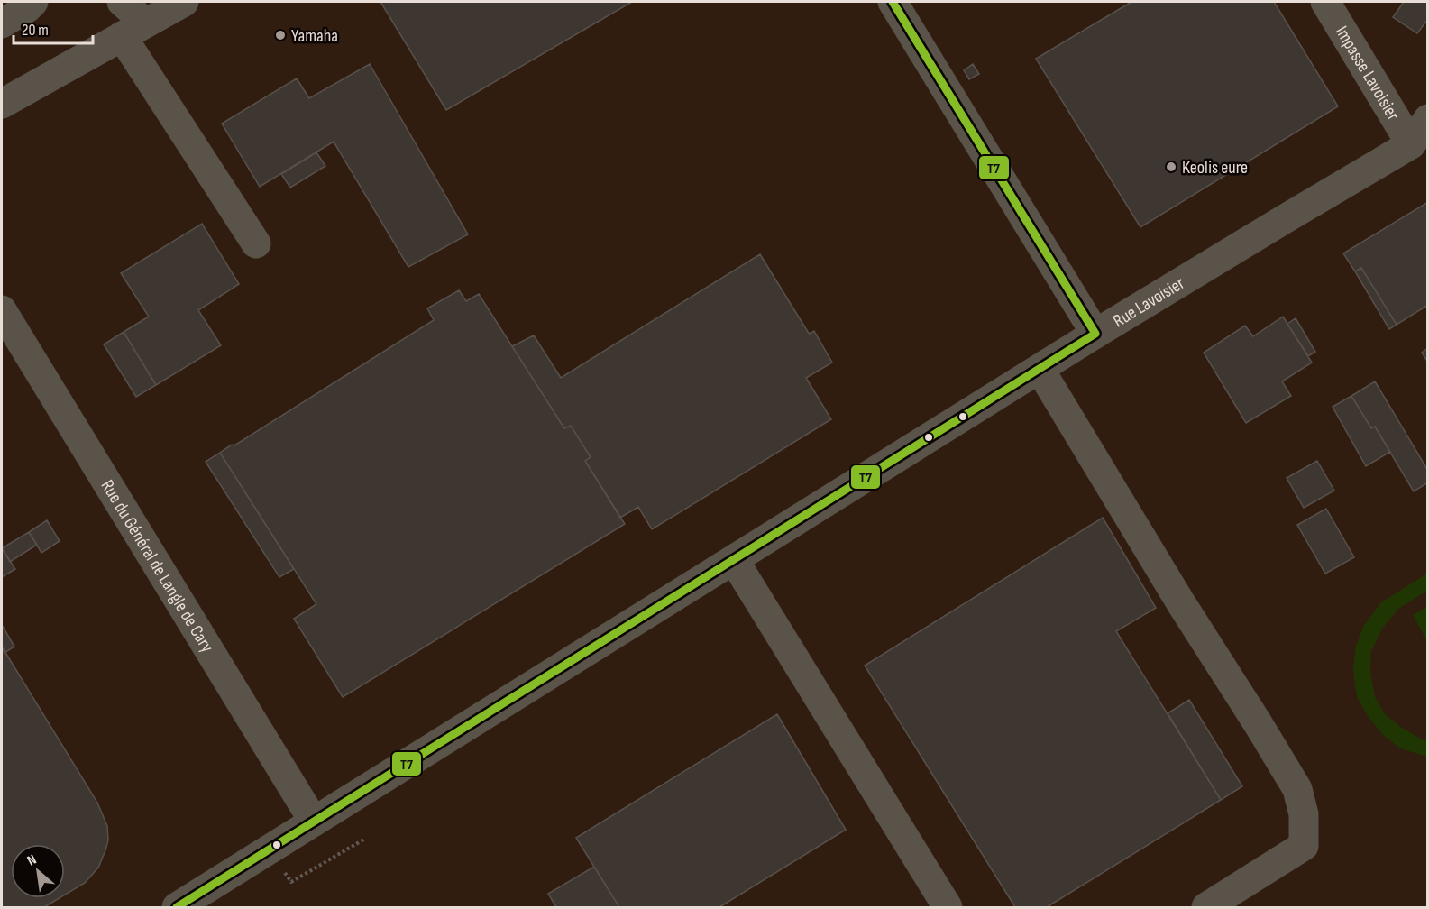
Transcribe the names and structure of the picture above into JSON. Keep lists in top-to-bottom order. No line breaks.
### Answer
{"streets":{"street":["Impasse Lavoisier","Rue Lavoisier","Rue du Général de Langle de Cary"]},"crossings":[["Impasse Lavoisier","Rue Lavoisier"],["Rue Lavoisier","Rue du Général de Langle de Cary"]],"places":["Yamaha","Keolis eure"],"lines":["transit line T7"],"scale_bar":"20 m","north":"top left"}
